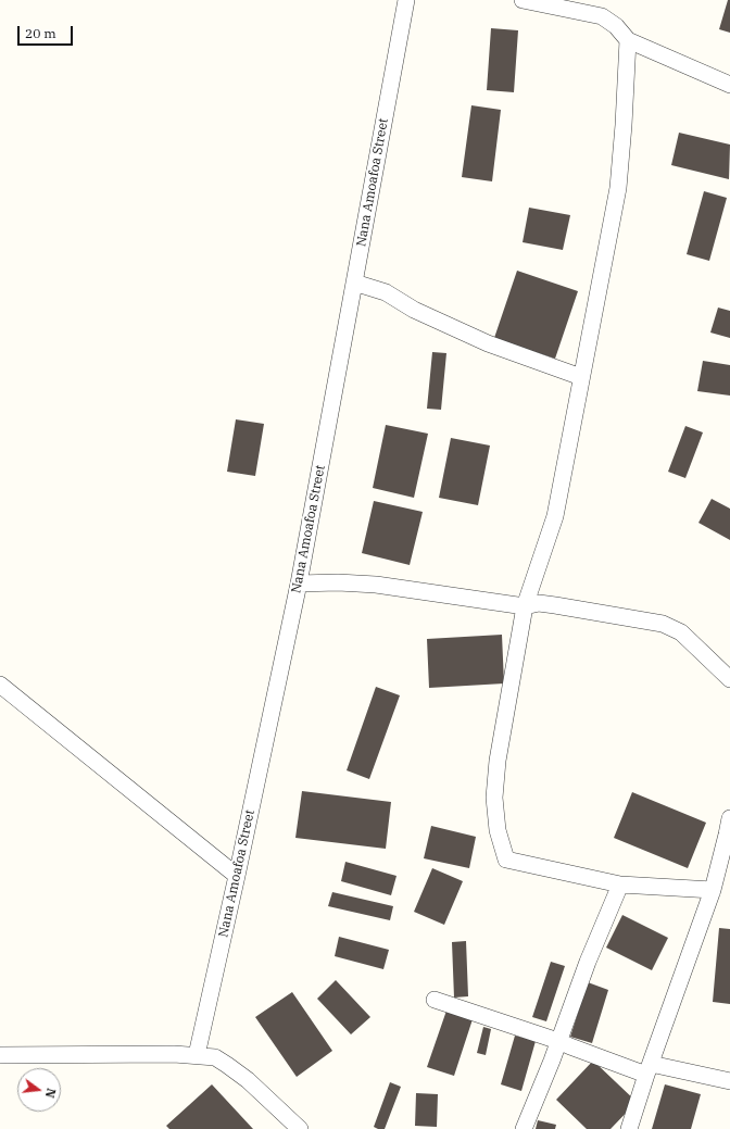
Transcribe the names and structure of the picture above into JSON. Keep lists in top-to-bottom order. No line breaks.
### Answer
{"streets":{"street":["Nana Amoafoa Street"]},"scale_bar":"20 m","north":"right"}
